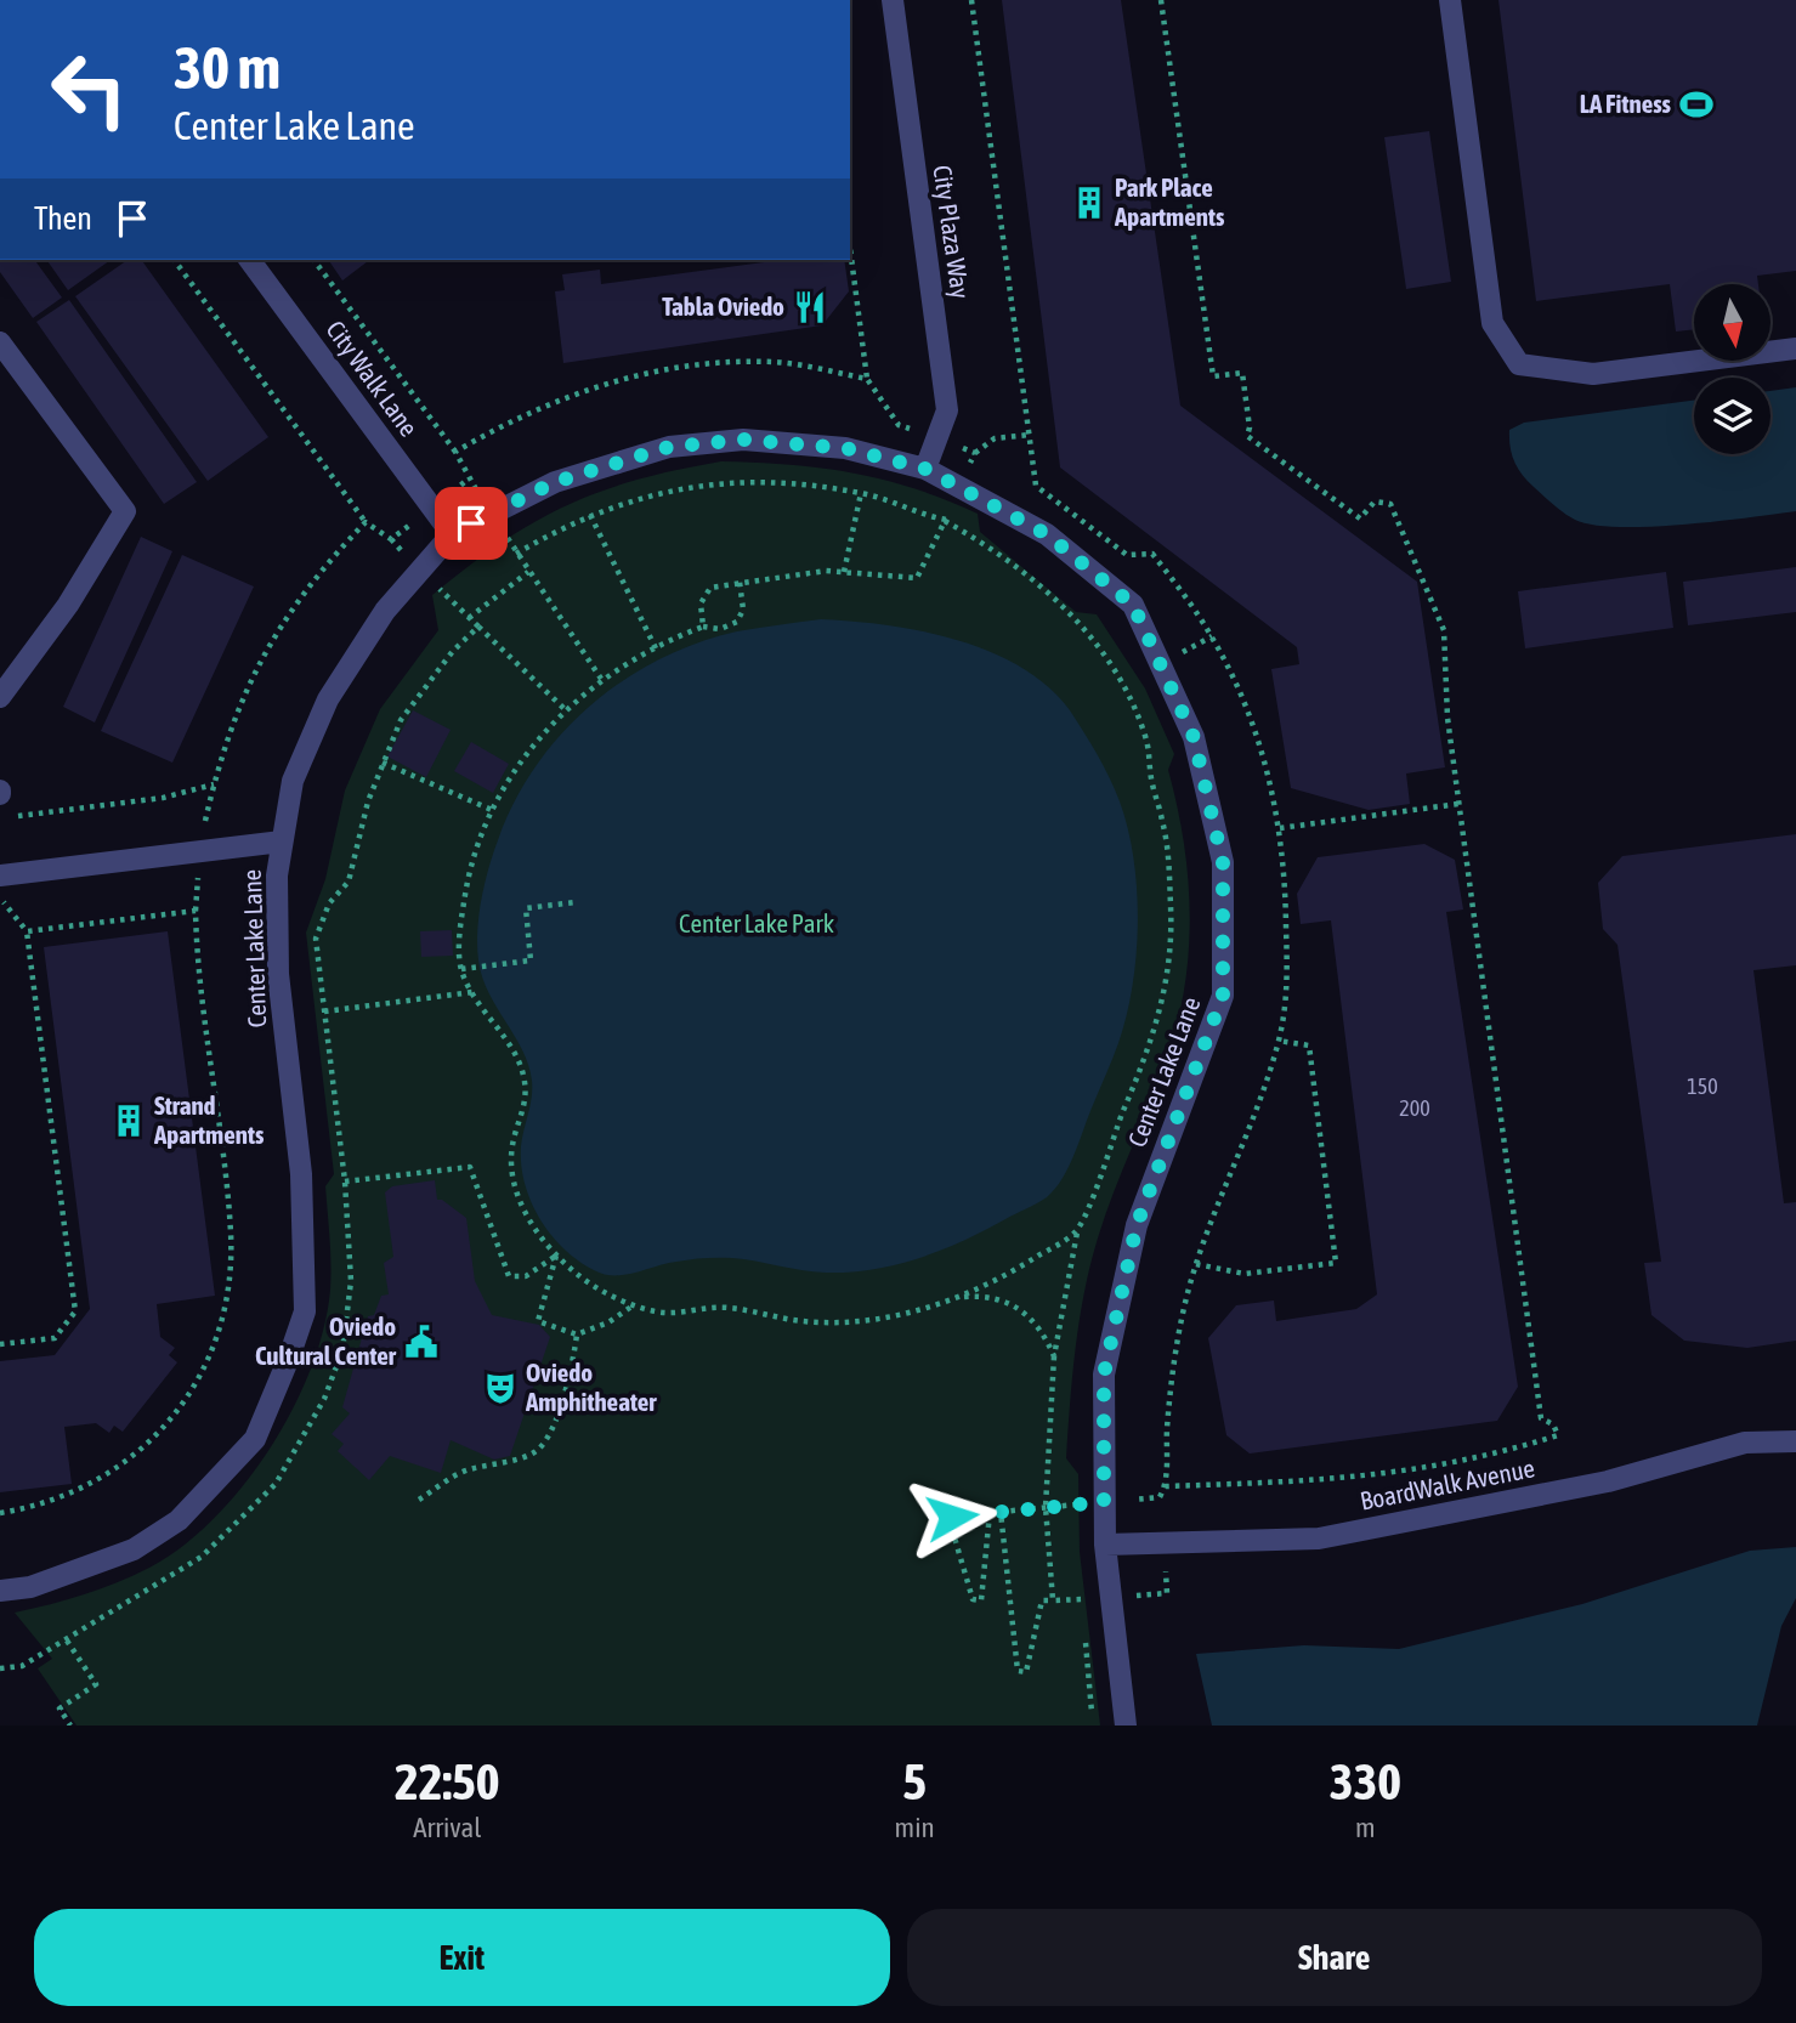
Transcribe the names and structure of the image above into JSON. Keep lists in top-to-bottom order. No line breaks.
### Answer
{"streets":{"street":["City Plaza Way","City Walk Lane","Center Lake Lane","BoardWalk Avenue"]},"crossings":[["City Plaza Way","Center Lake Lane"],["City Walk Lane","Center Lake Lane"],["Center Lake Lane","BoardWalk Avenue"]],"parks":["Center Lake Park"],"places":{"sports":["LA Fitness"],"building":["Park Place Apartments","Strand Apartments"],"restaurant":["Tabla Oviedo"],"public building":["Oviedo Cultural Center"],"theatre":["Oviedo Amphitheater"]},"house_numbers":["150","200"],"north":"bottom","page":{"turn":["30 m","Center Lake Lane"],"then":"Then","eta":["22:50","Arrival","5","min","330","m"],"buttons":["Exit","Share"]}}
